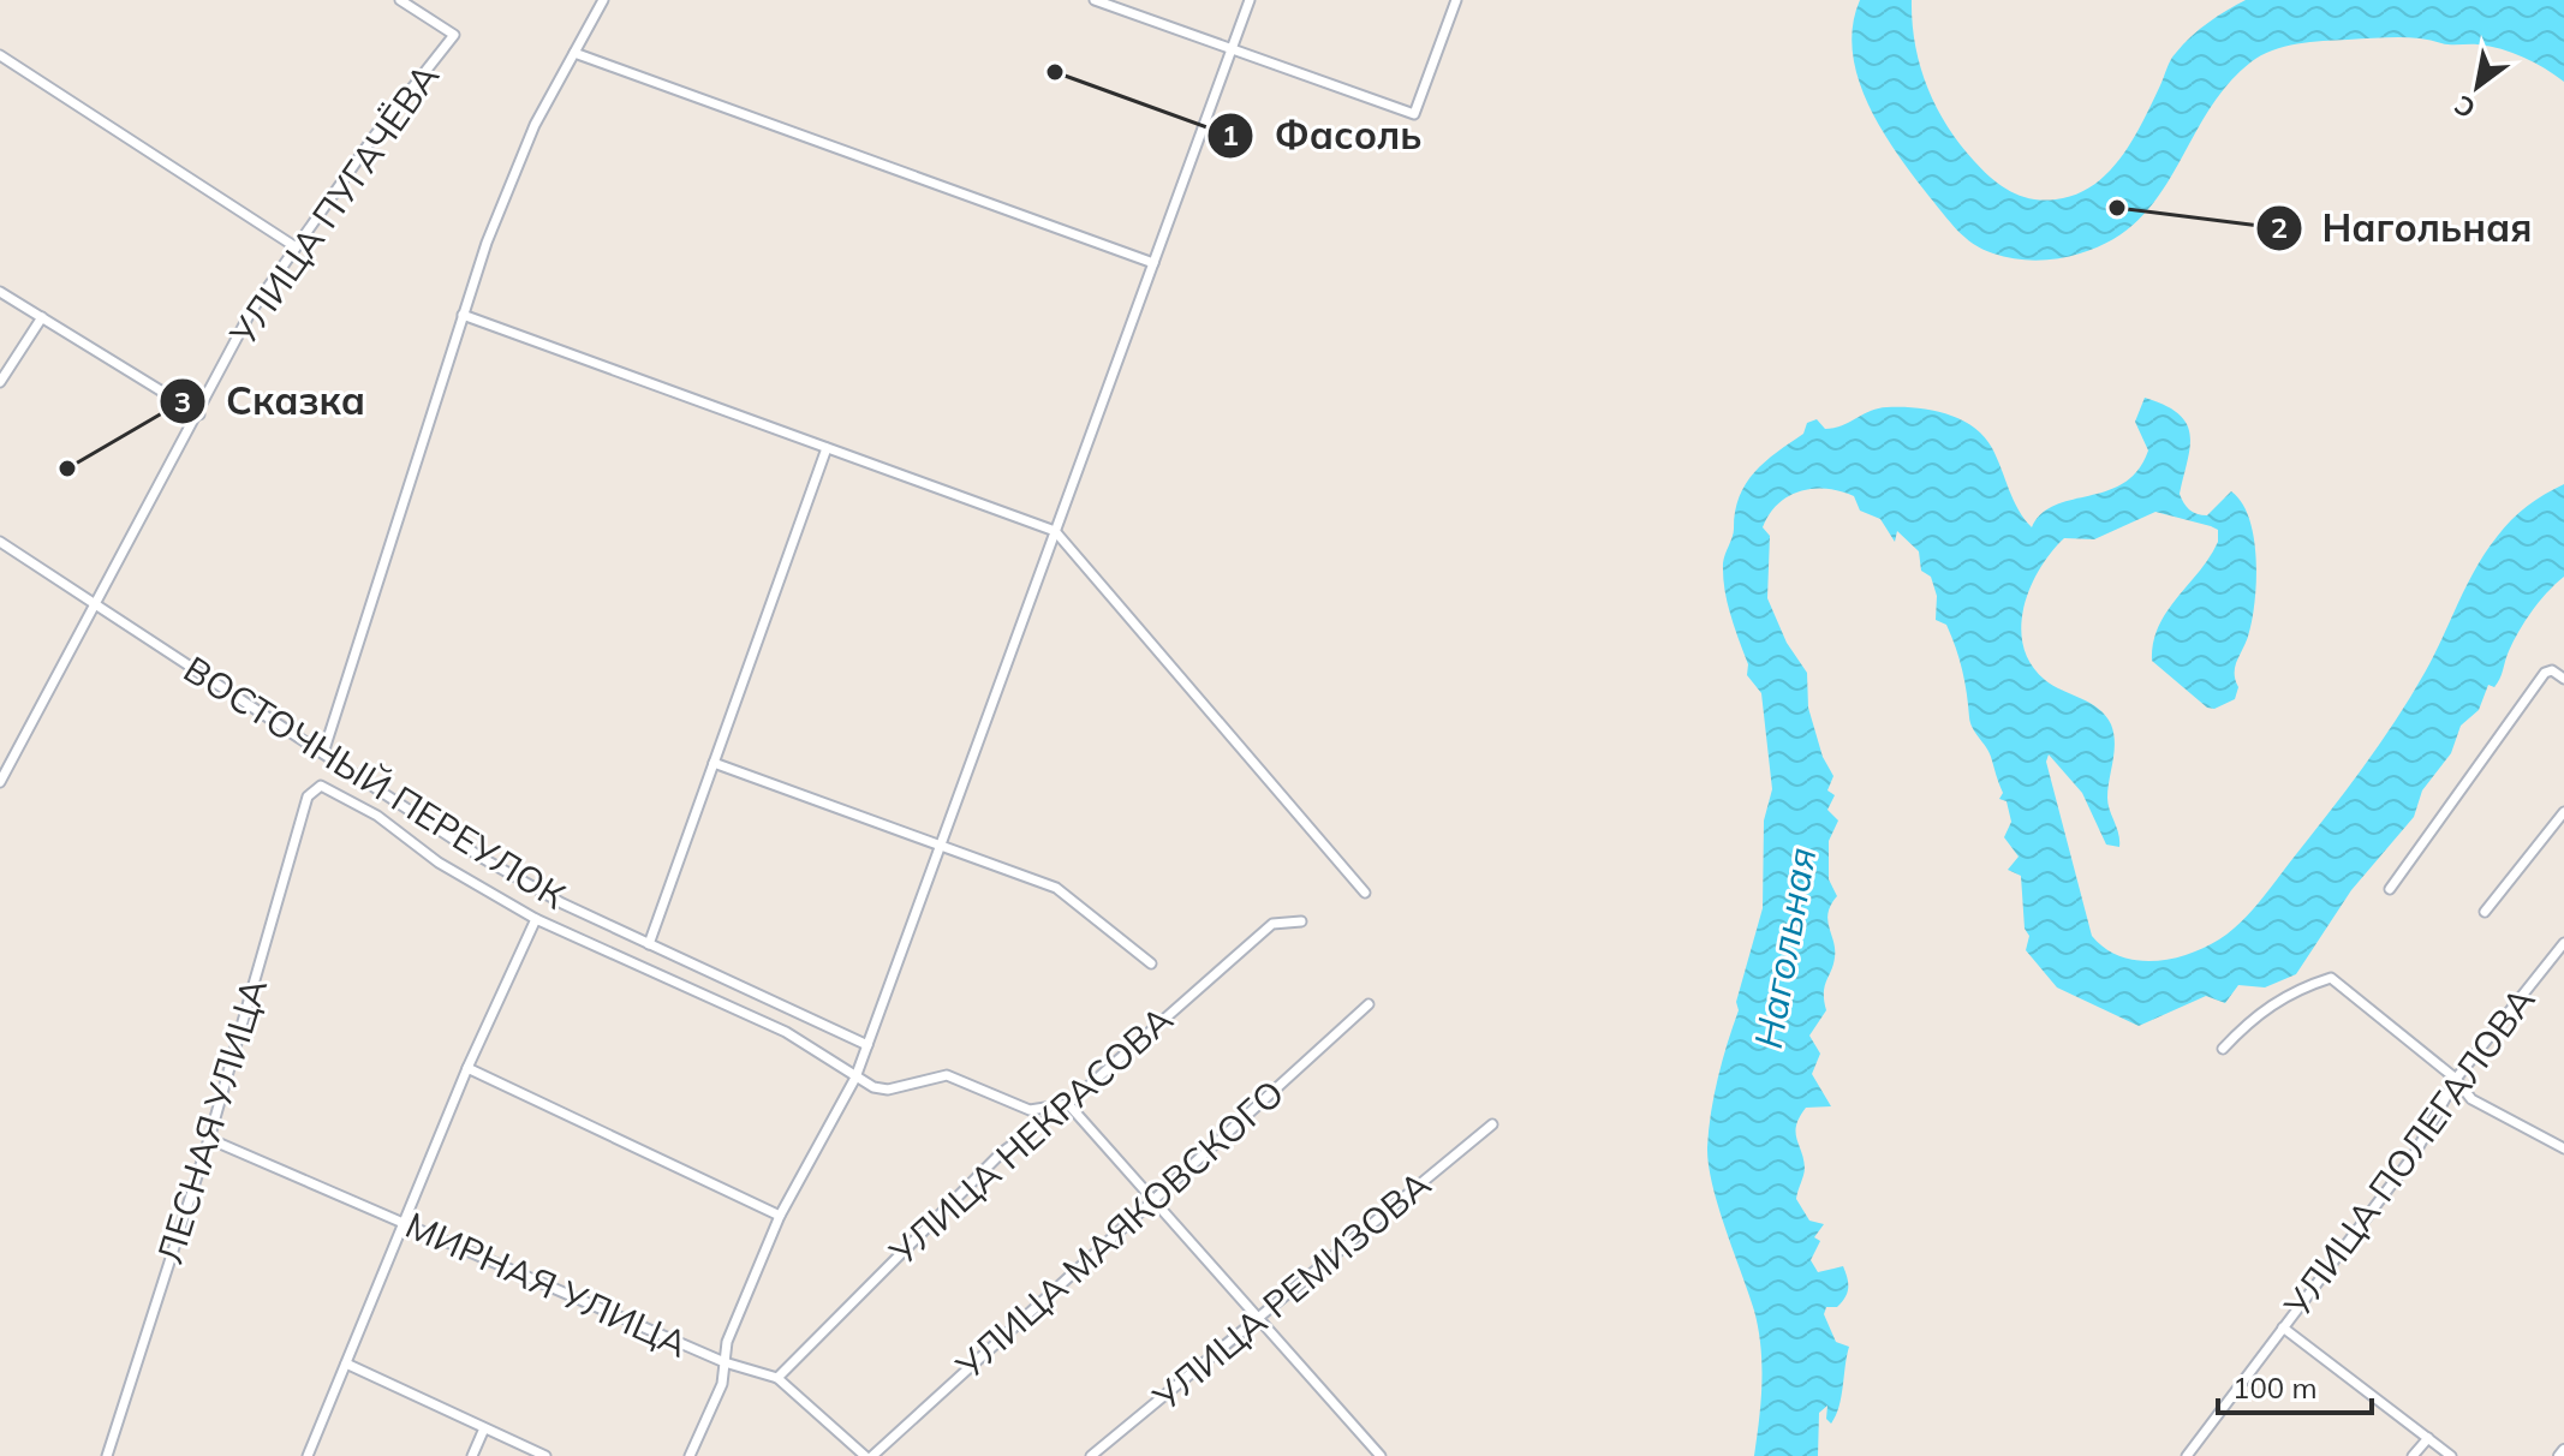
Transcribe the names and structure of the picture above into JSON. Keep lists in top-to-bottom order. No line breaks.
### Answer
{"streets":{"street":["УЛИЦА ПУГАЧЁВА","ВОСТОЧНЫЙ ПЕРЕУЛОК","ЛЕСНАЯ УЛИЦА","УЛИЦА НЕКРАСОВА","УЛИЦА ПОЛЕГАЛОВА","УЛИЦА МАЯКОВСКОГО","МИРНАЯ УЛИЦА","УЛИЦА РЕМИЗОВА"]},"crossings":[["УЛИЦА ПУГАЧЁВА","ВОСТОЧНЫЙ ПЕРЕУЛОК"],["ВОСТОЧНЫЙ ПЕРЕУЛОК","ЛЕСНАЯ УЛИЦА"],["ВОСТОЧНЫЙ ПЕРЕУЛОК","УЛИЦА НЕКРАСОВА"],["ЛЕСНАЯ УЛИЦА","МИРНАЯ УЛИЦА"],["УЛИЦА НЕКРАСОВА","МИРНАЯ УЛИЦА"],["УЛИЦА МАЯКОВСКОГО","МИРНАЯ УЛИЦА"]],"water":["Нагольная"],"places":["Фасоль","Нагольная","Сказка"],"scale_bar":"100 m","north":"bottom left"}
